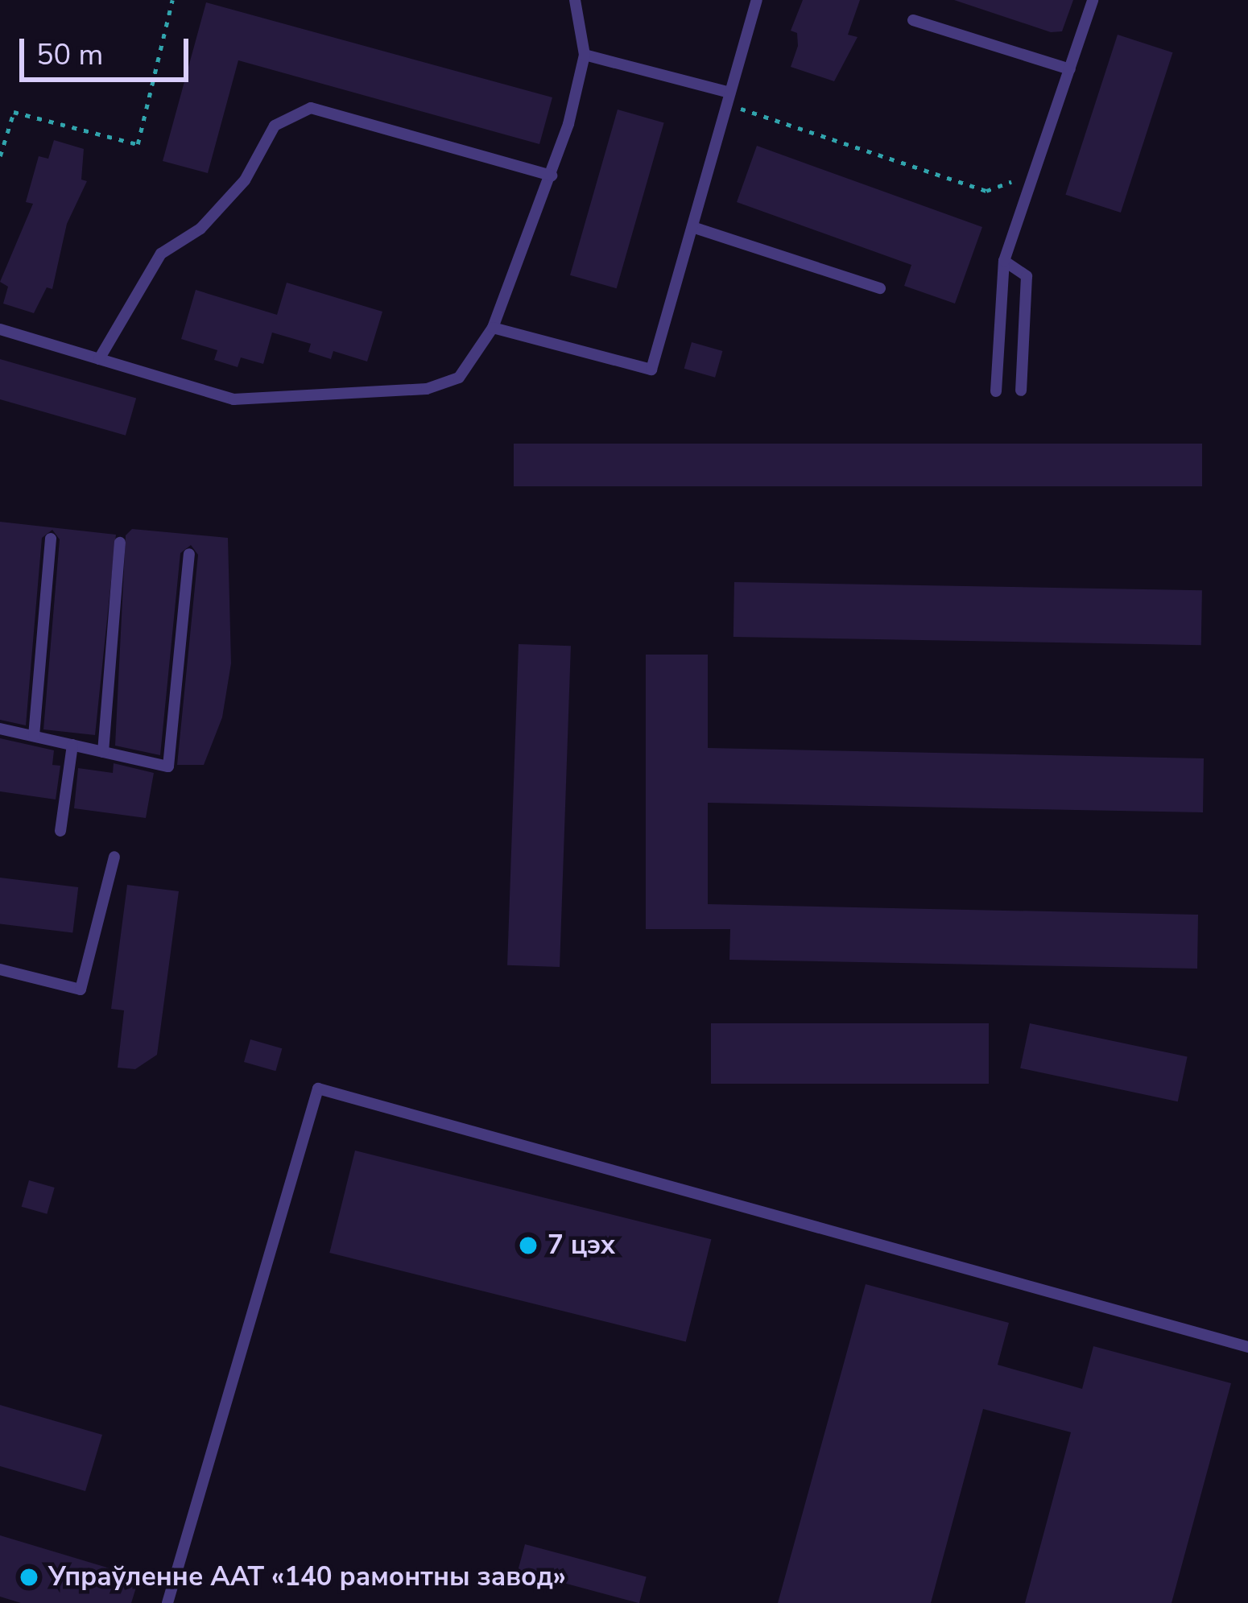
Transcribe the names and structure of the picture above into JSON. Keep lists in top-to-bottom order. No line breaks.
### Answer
{"places":["7 цэх","Упраўленне ААТ «140 рамонтны завод»"],"scale_bar":"50 m"}
